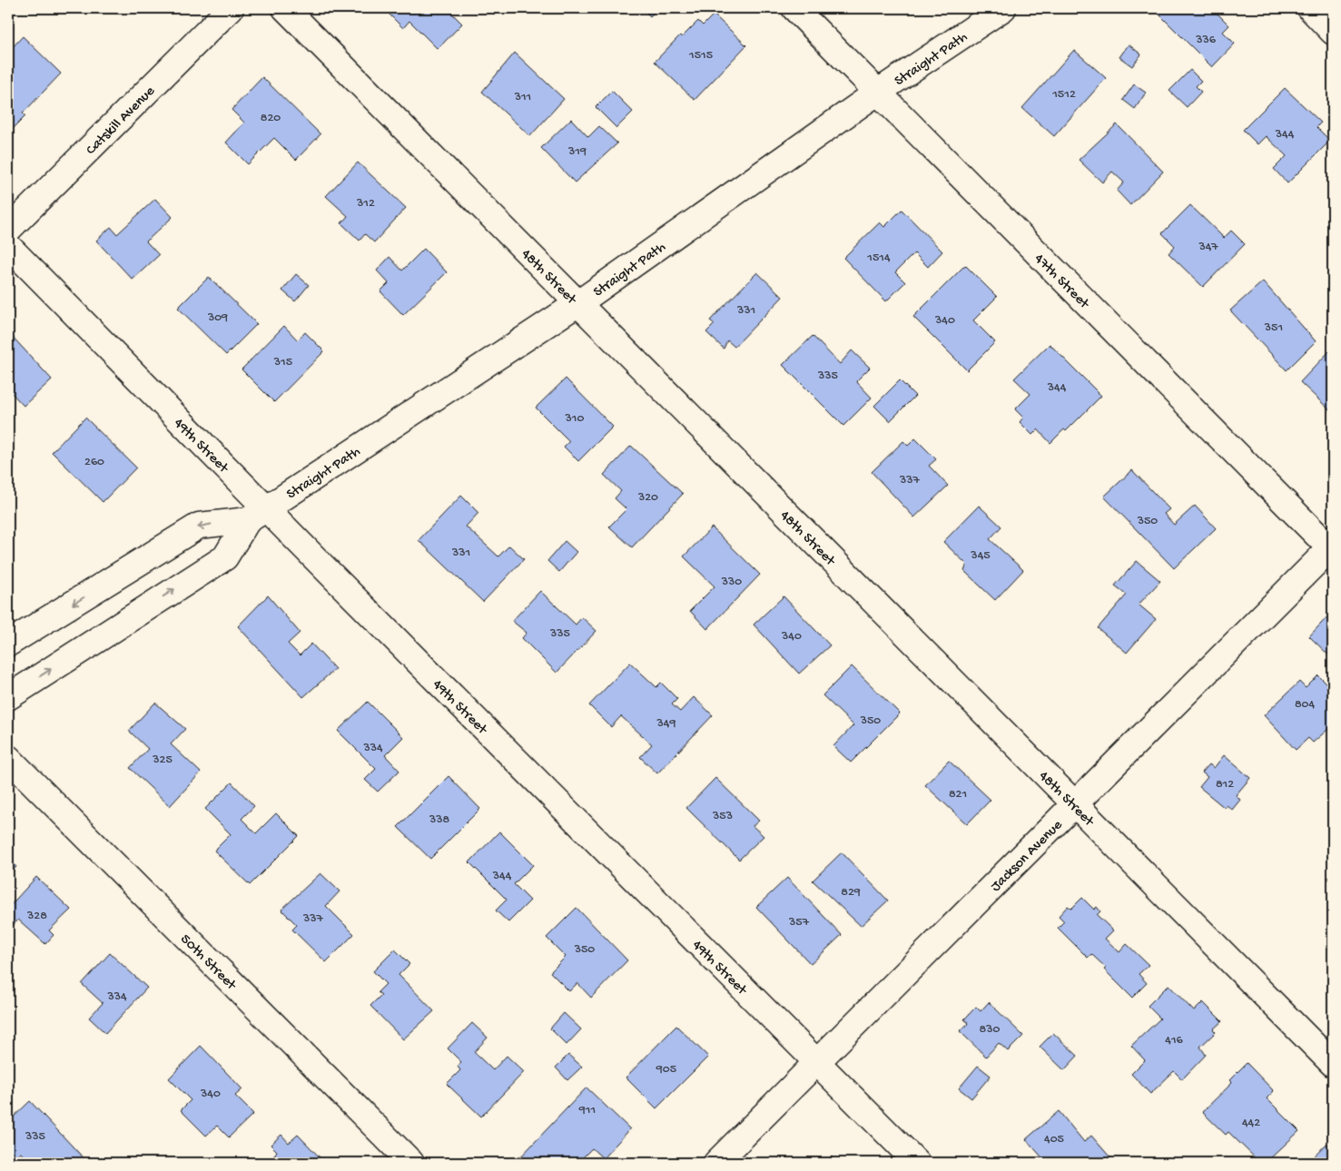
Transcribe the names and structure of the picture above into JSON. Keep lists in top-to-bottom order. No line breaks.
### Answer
{"streets":{"street":["Straight Path","Catskill Avenue","48th Street","47th Street","49th Street","Jackson Avenue","50th Street"]},"crossings":[["Straight Path","48th Street"],["Straight Path","47th Street"],["Straight Path","49th Street"],["48th Street","Jackson Avenue"],["47th Street","Jackson Avenue"],["49th Street","Jackson Avenue"]],"house_numbers":["336","1515","1512","311","820","344","319","312","347","1514","331","309","340","351","315","335","344","310","260","337","320","350","331","345","330","335","340","804","350","349","334","325","812","821","353","338","344","829","328","337","357","350","334","830","416","905","340","911","442","335","405"]}
